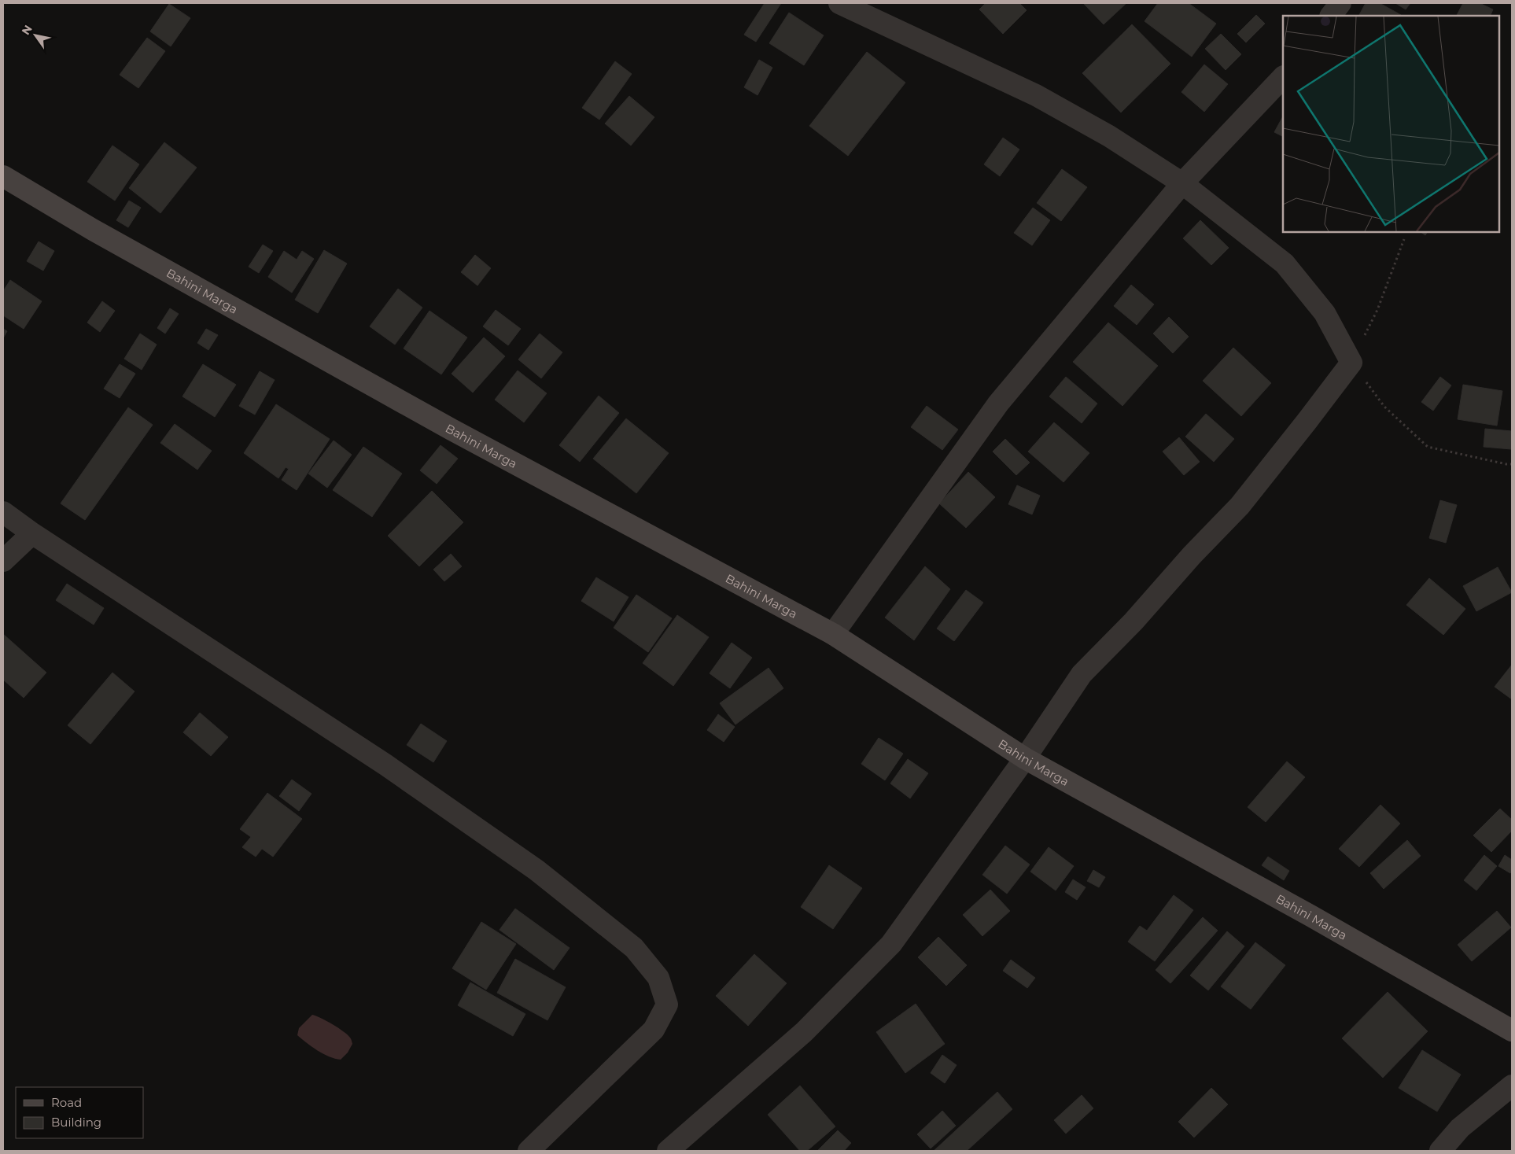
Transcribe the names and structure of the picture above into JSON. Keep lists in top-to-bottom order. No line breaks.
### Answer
{"streets":{"street":["Bahini Marga"]},"legend":["Road","Building"],"north":"top left"}
